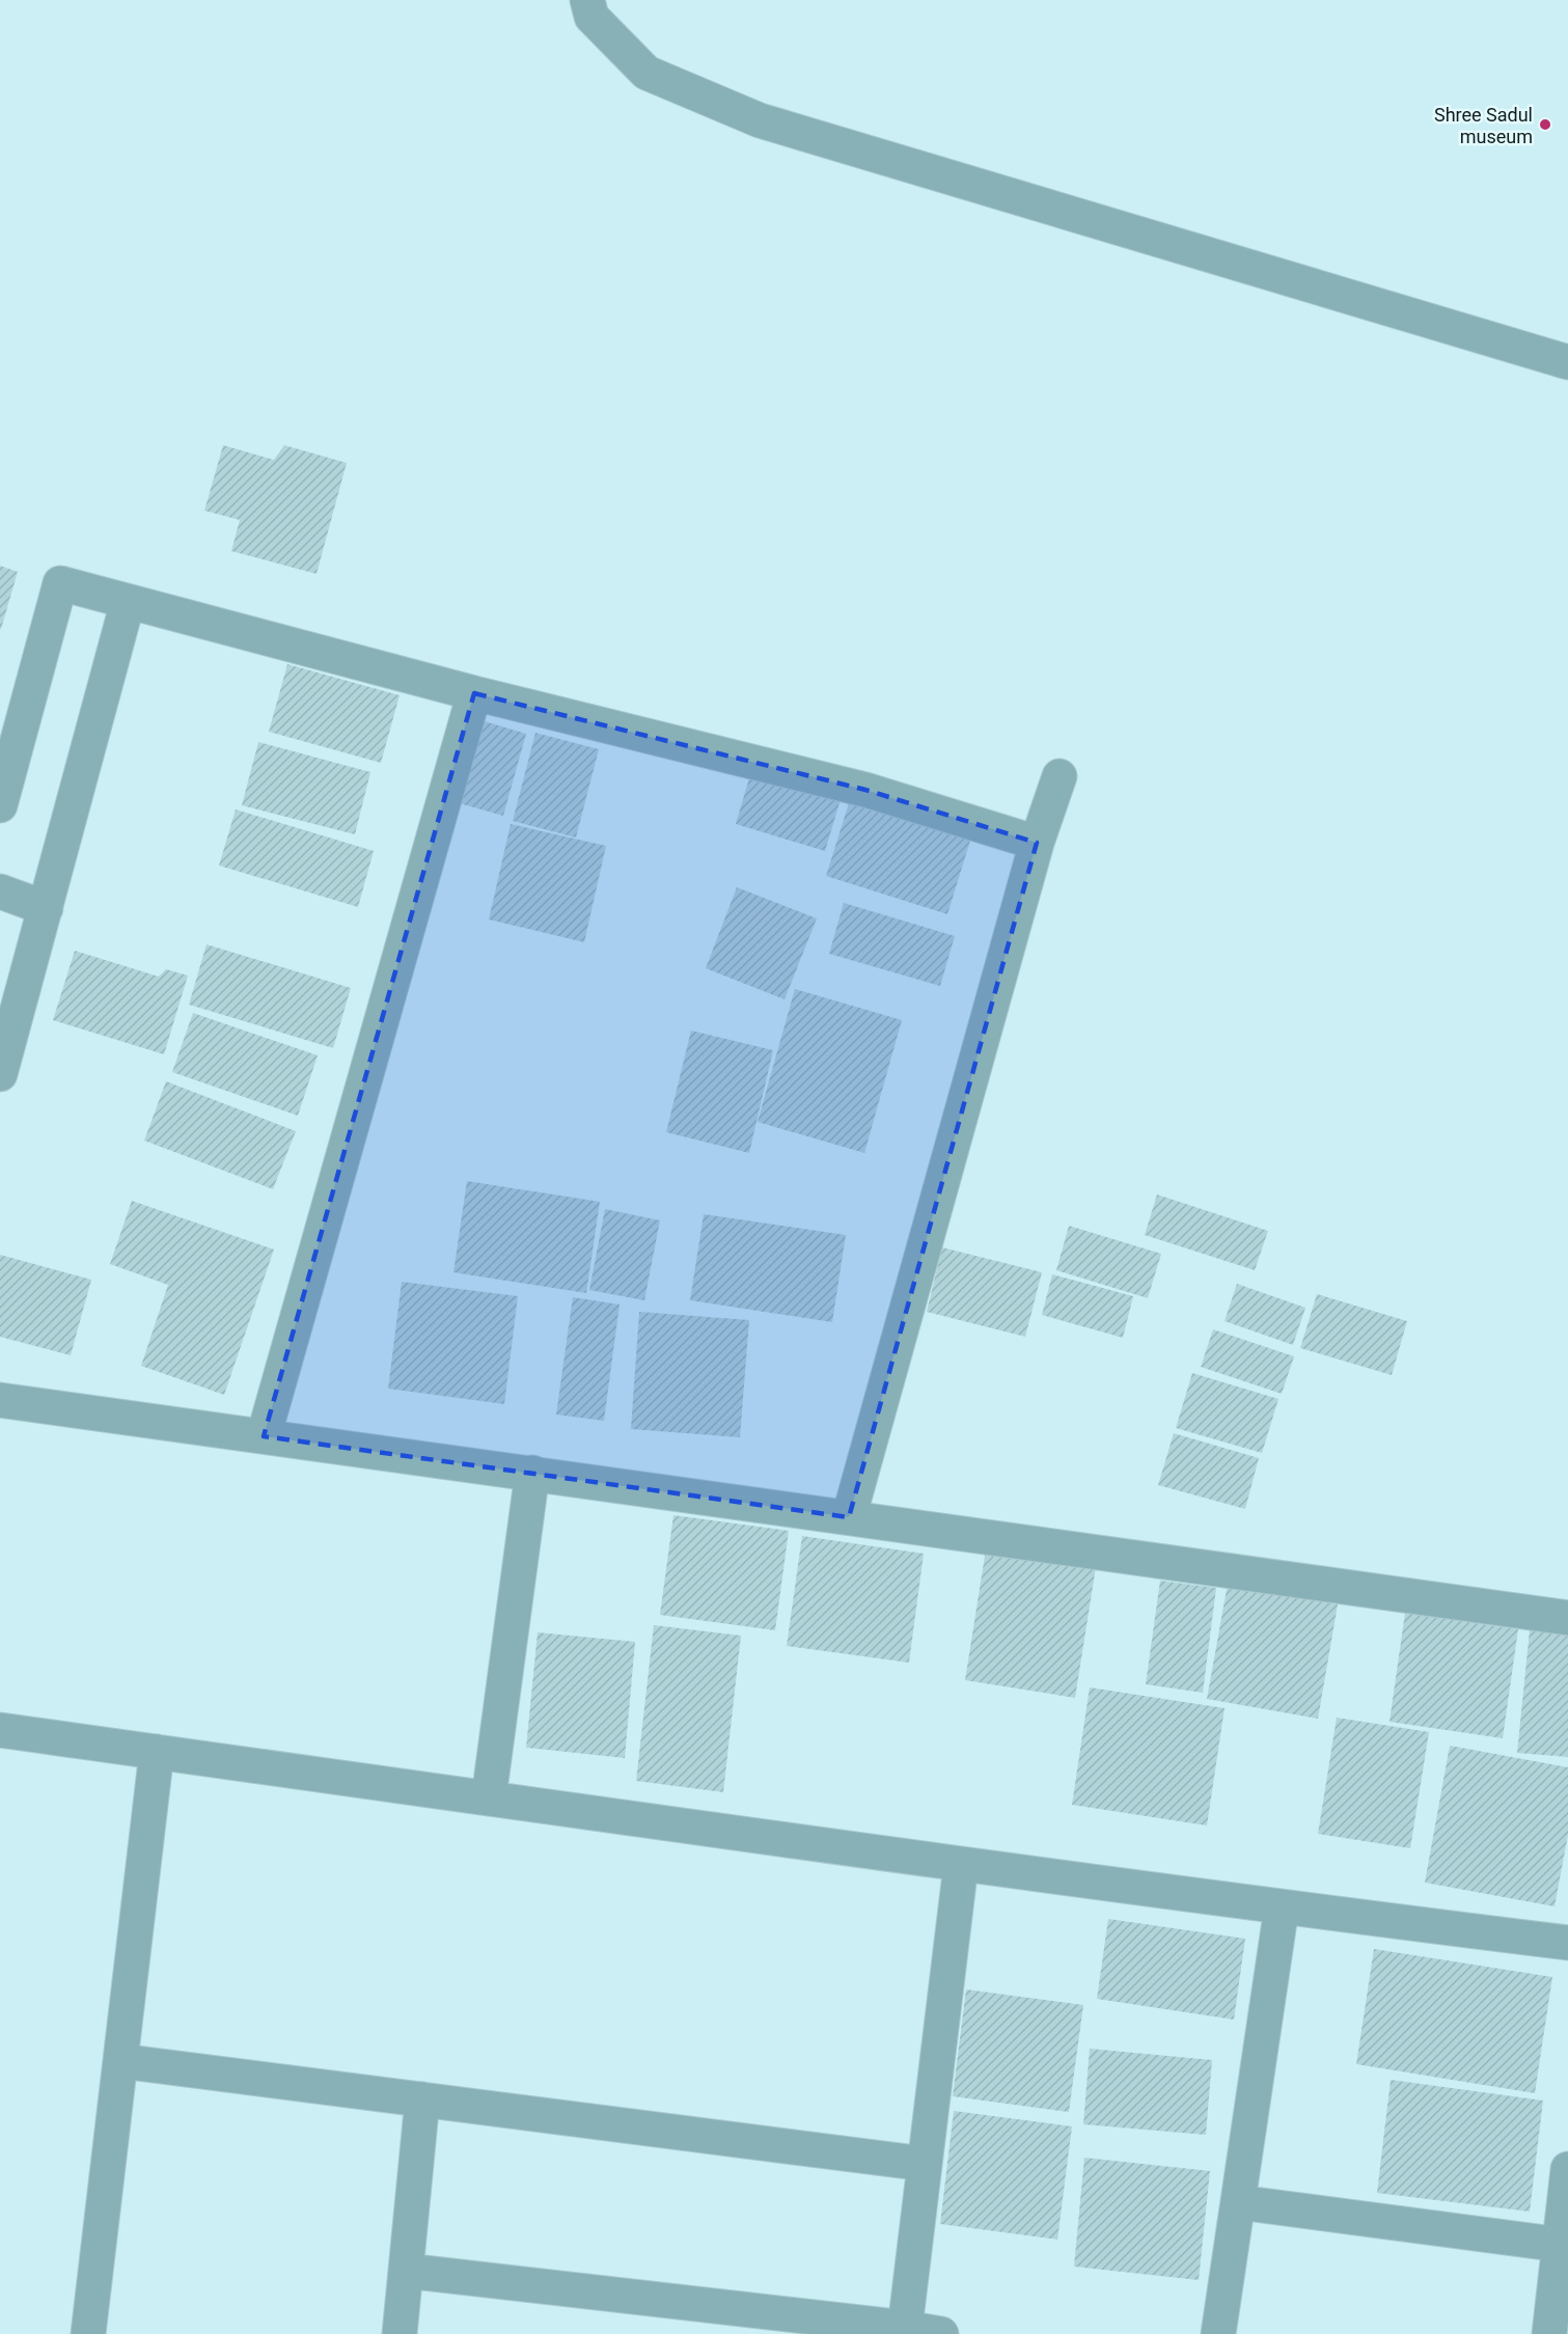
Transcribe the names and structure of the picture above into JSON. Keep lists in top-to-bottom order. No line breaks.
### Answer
{"places":["Shree Sadul museum"]}
